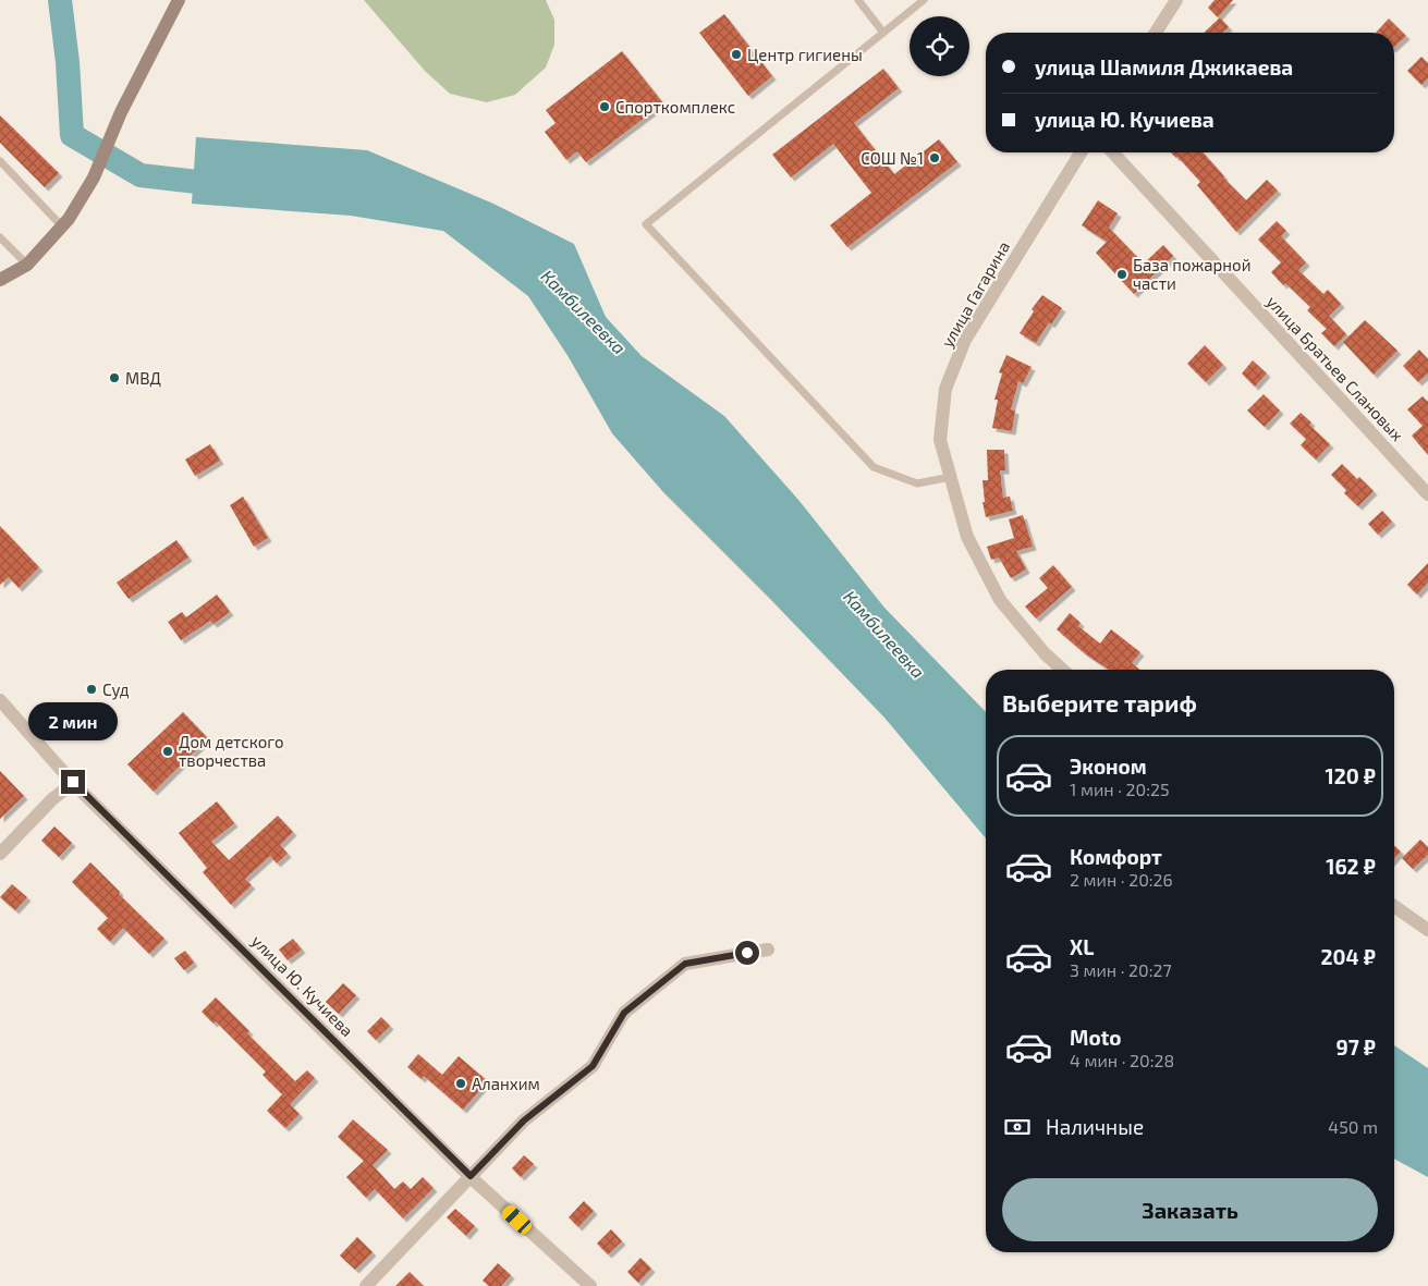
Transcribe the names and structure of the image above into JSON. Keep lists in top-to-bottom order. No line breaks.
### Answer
{"streets":{"street":["улица Гагарина","улица Братьев Слановых","улица Ю. Кучиева"]},"water":["Камбилеевка"],"places":["Центр гигиены","Спорткомплекс","СОШ №1","База пожарной части","МВД","Суд","Дом детского творчества","Аланхим"],"page":{"banner":["улица Шамиля Джикаева","улица Ю. Кучиева"],"heading":"Выберите тариф","bubble":"2 мин","list":[{"name":"Эконом","note":"1 мин · 20:25","value":"120 ₽"},{"name":"Комфорт","note":"2 мин · 20:26","value":"162 ₽"},{"name":"XL","note":"3 мин · 20:27","value":"204 ₽"},{"name":"Moto","note":"4 мин · 20:28","value":"97 ₽"}],"pay":["Наличные","450 m"],"buttons":"Заказать"}}
